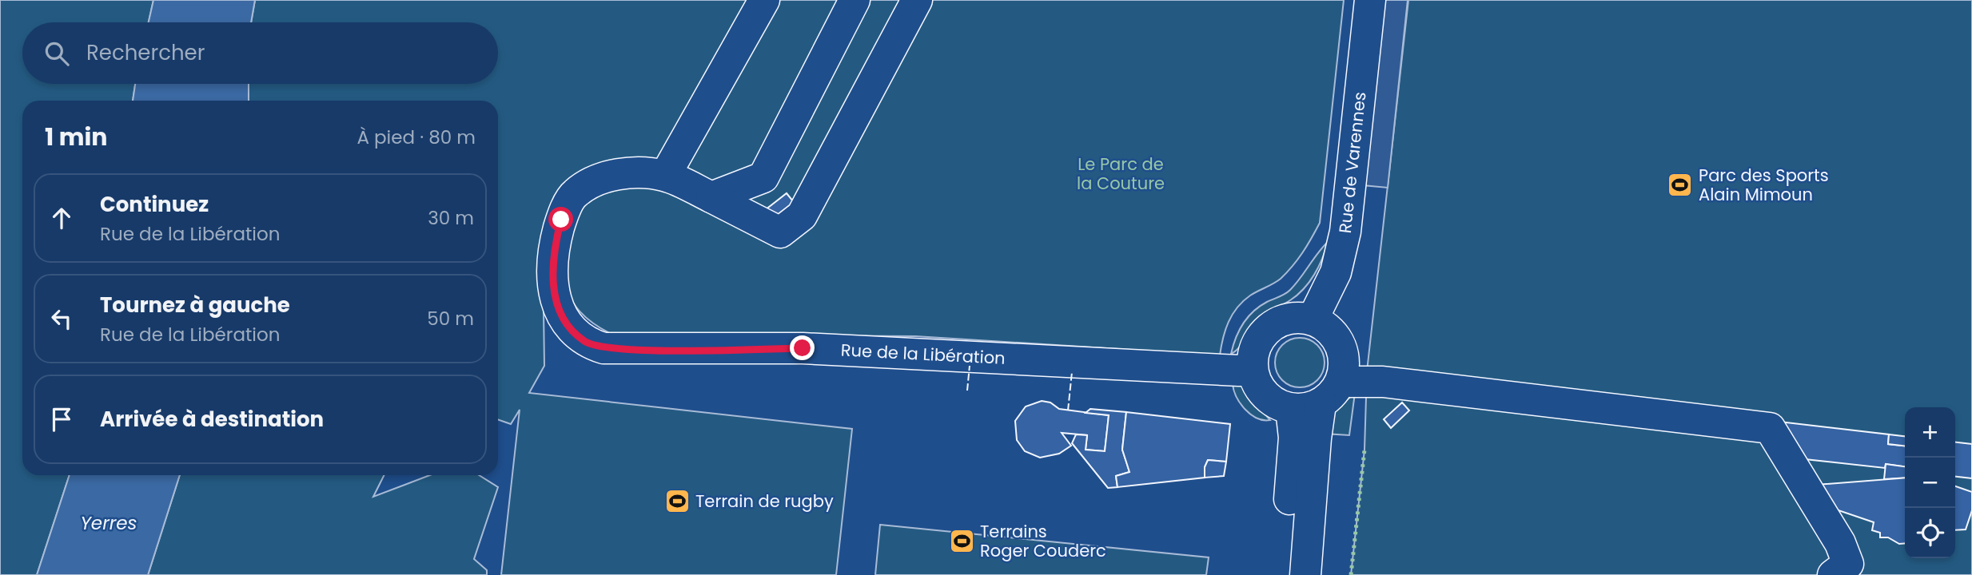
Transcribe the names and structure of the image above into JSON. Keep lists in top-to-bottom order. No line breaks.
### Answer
{"streets":{"street":["Rue de Varennes","Rue de la Libération"]},"crossings":[["Rue de Varennes","Rue de la Libération"]],"water":["Yerres"],"parks":["Le Parc de la Couture"],"places":{"sports":["Parc des Sports Alain Mimoun","Terrain de rugby","Terrains Roger Couderc"]},"page":{"search":"Rechercher","heading":["1 min","À pied · 80 m"],"list":[["Continuez","Rue de la Libération","30 m"],["Tournez à gauche","Rue de la Libération","50 m"],"Arrivée à destination"],"map_buttons":["+","−"]}}
